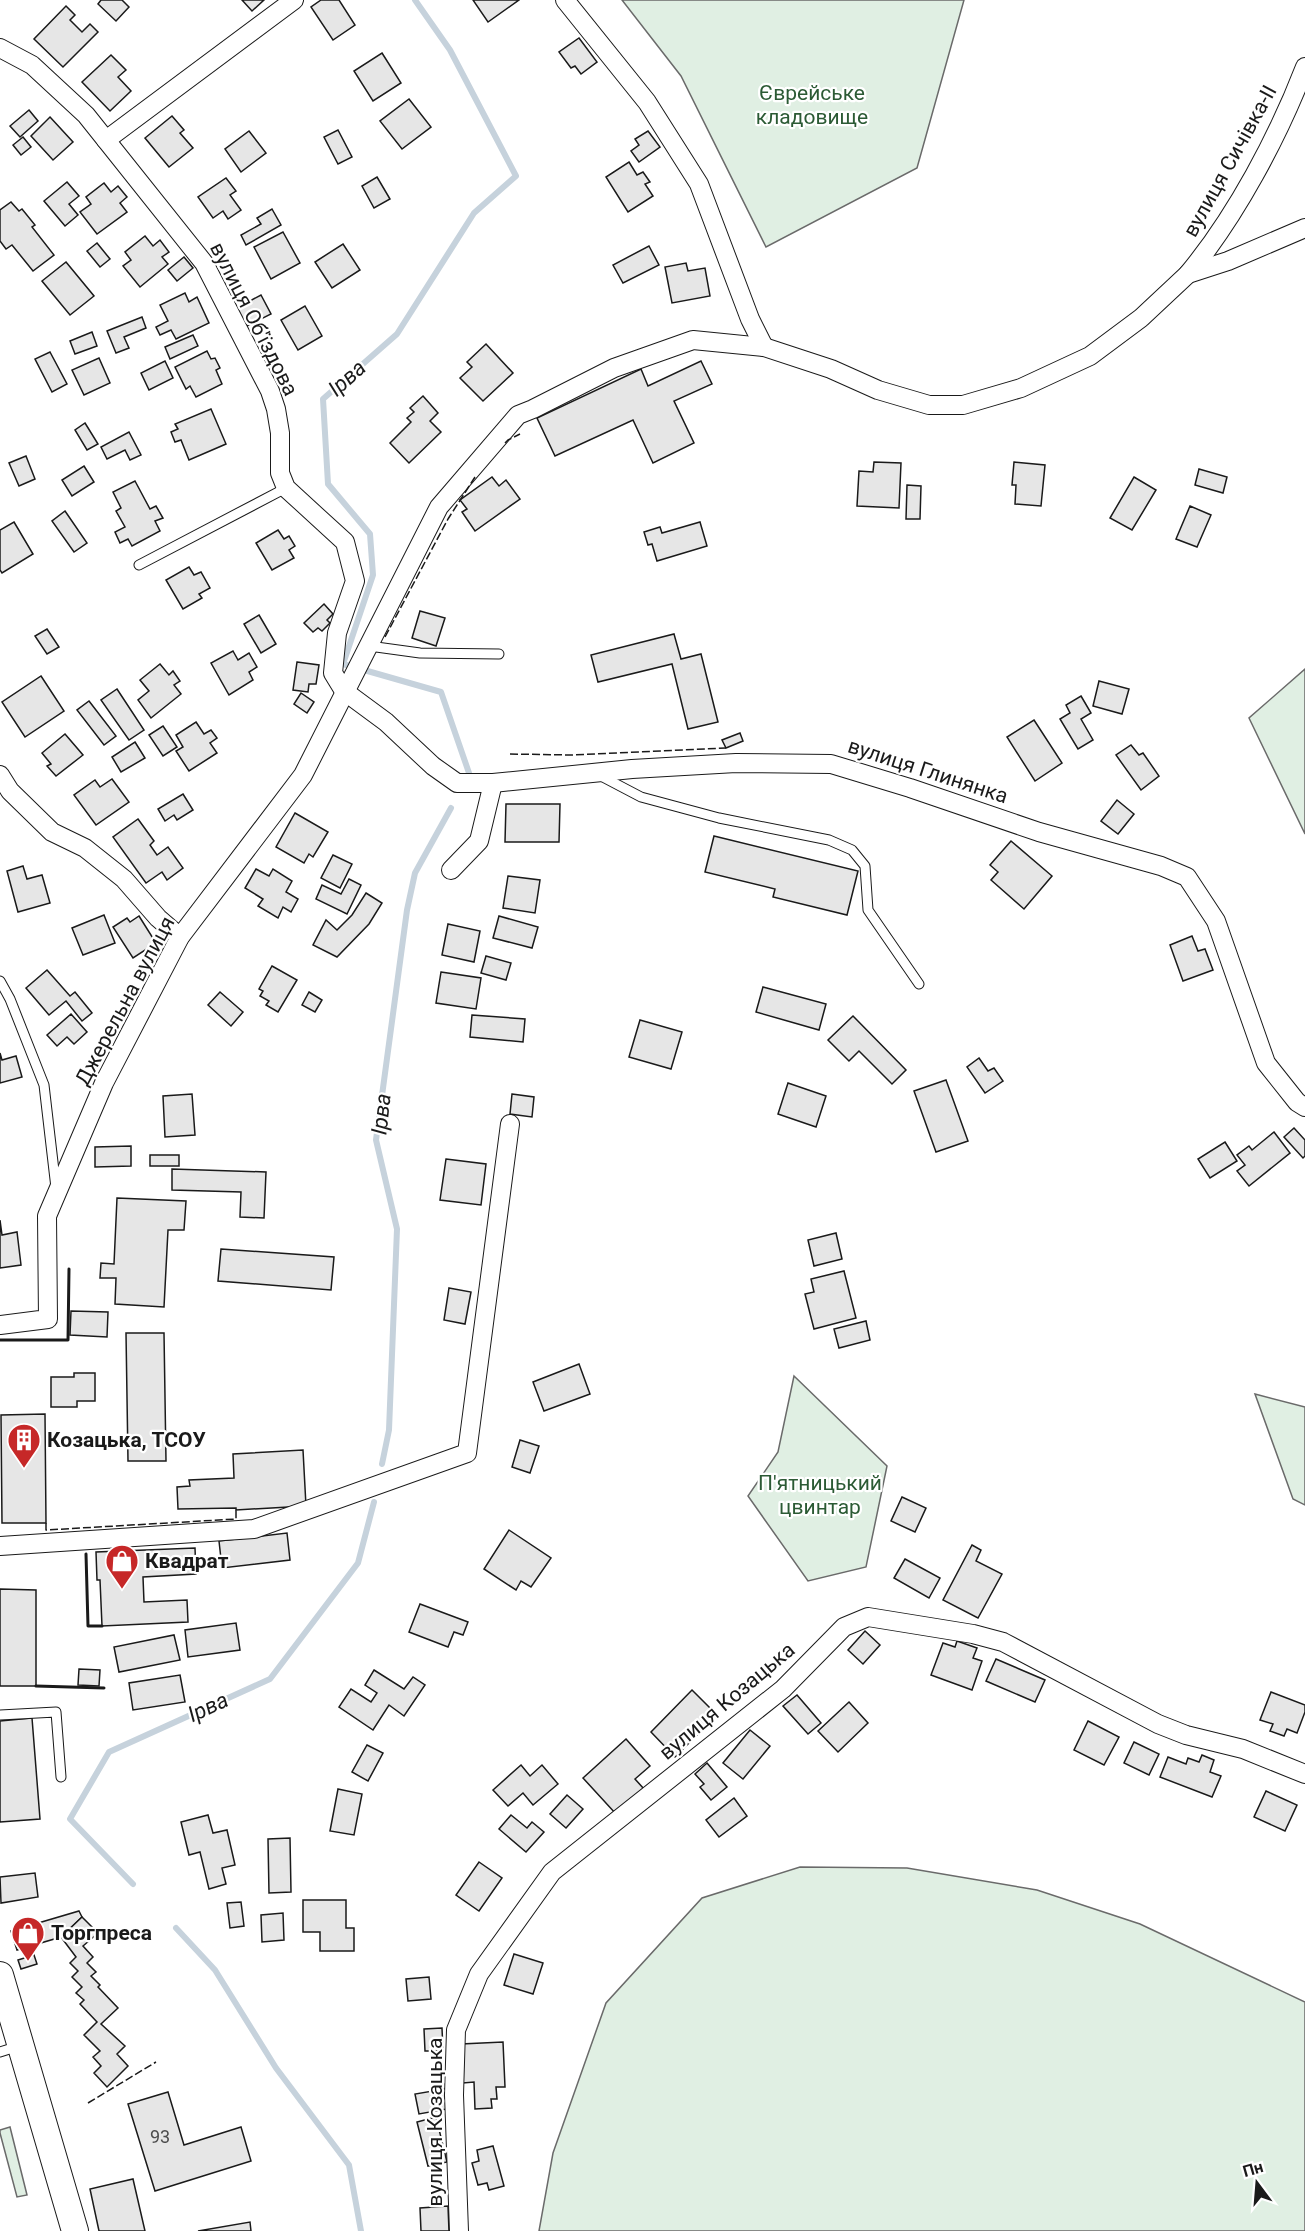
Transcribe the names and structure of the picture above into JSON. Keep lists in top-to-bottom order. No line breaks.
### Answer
{"streets":{"street":["вулиця Сичівка-II","вулиця Об'їздова","вулиця Глинянка","Джерельна вулиця","вулиця Козацька"]},"crossings":[["вулиця Сичівка-II","Джерельна вулиця"],["вулиця Глинянка","Джерельна вулиця"]],"water":["Ірва"],"parks":["Єврейське кладовище","П'ятницький цвинтар"],"places":{"building":["Козацька, ТСОУ"],"shop":["Квадрат","Торгпреса"]},"house_numbers":["93"],"north":"top"}
